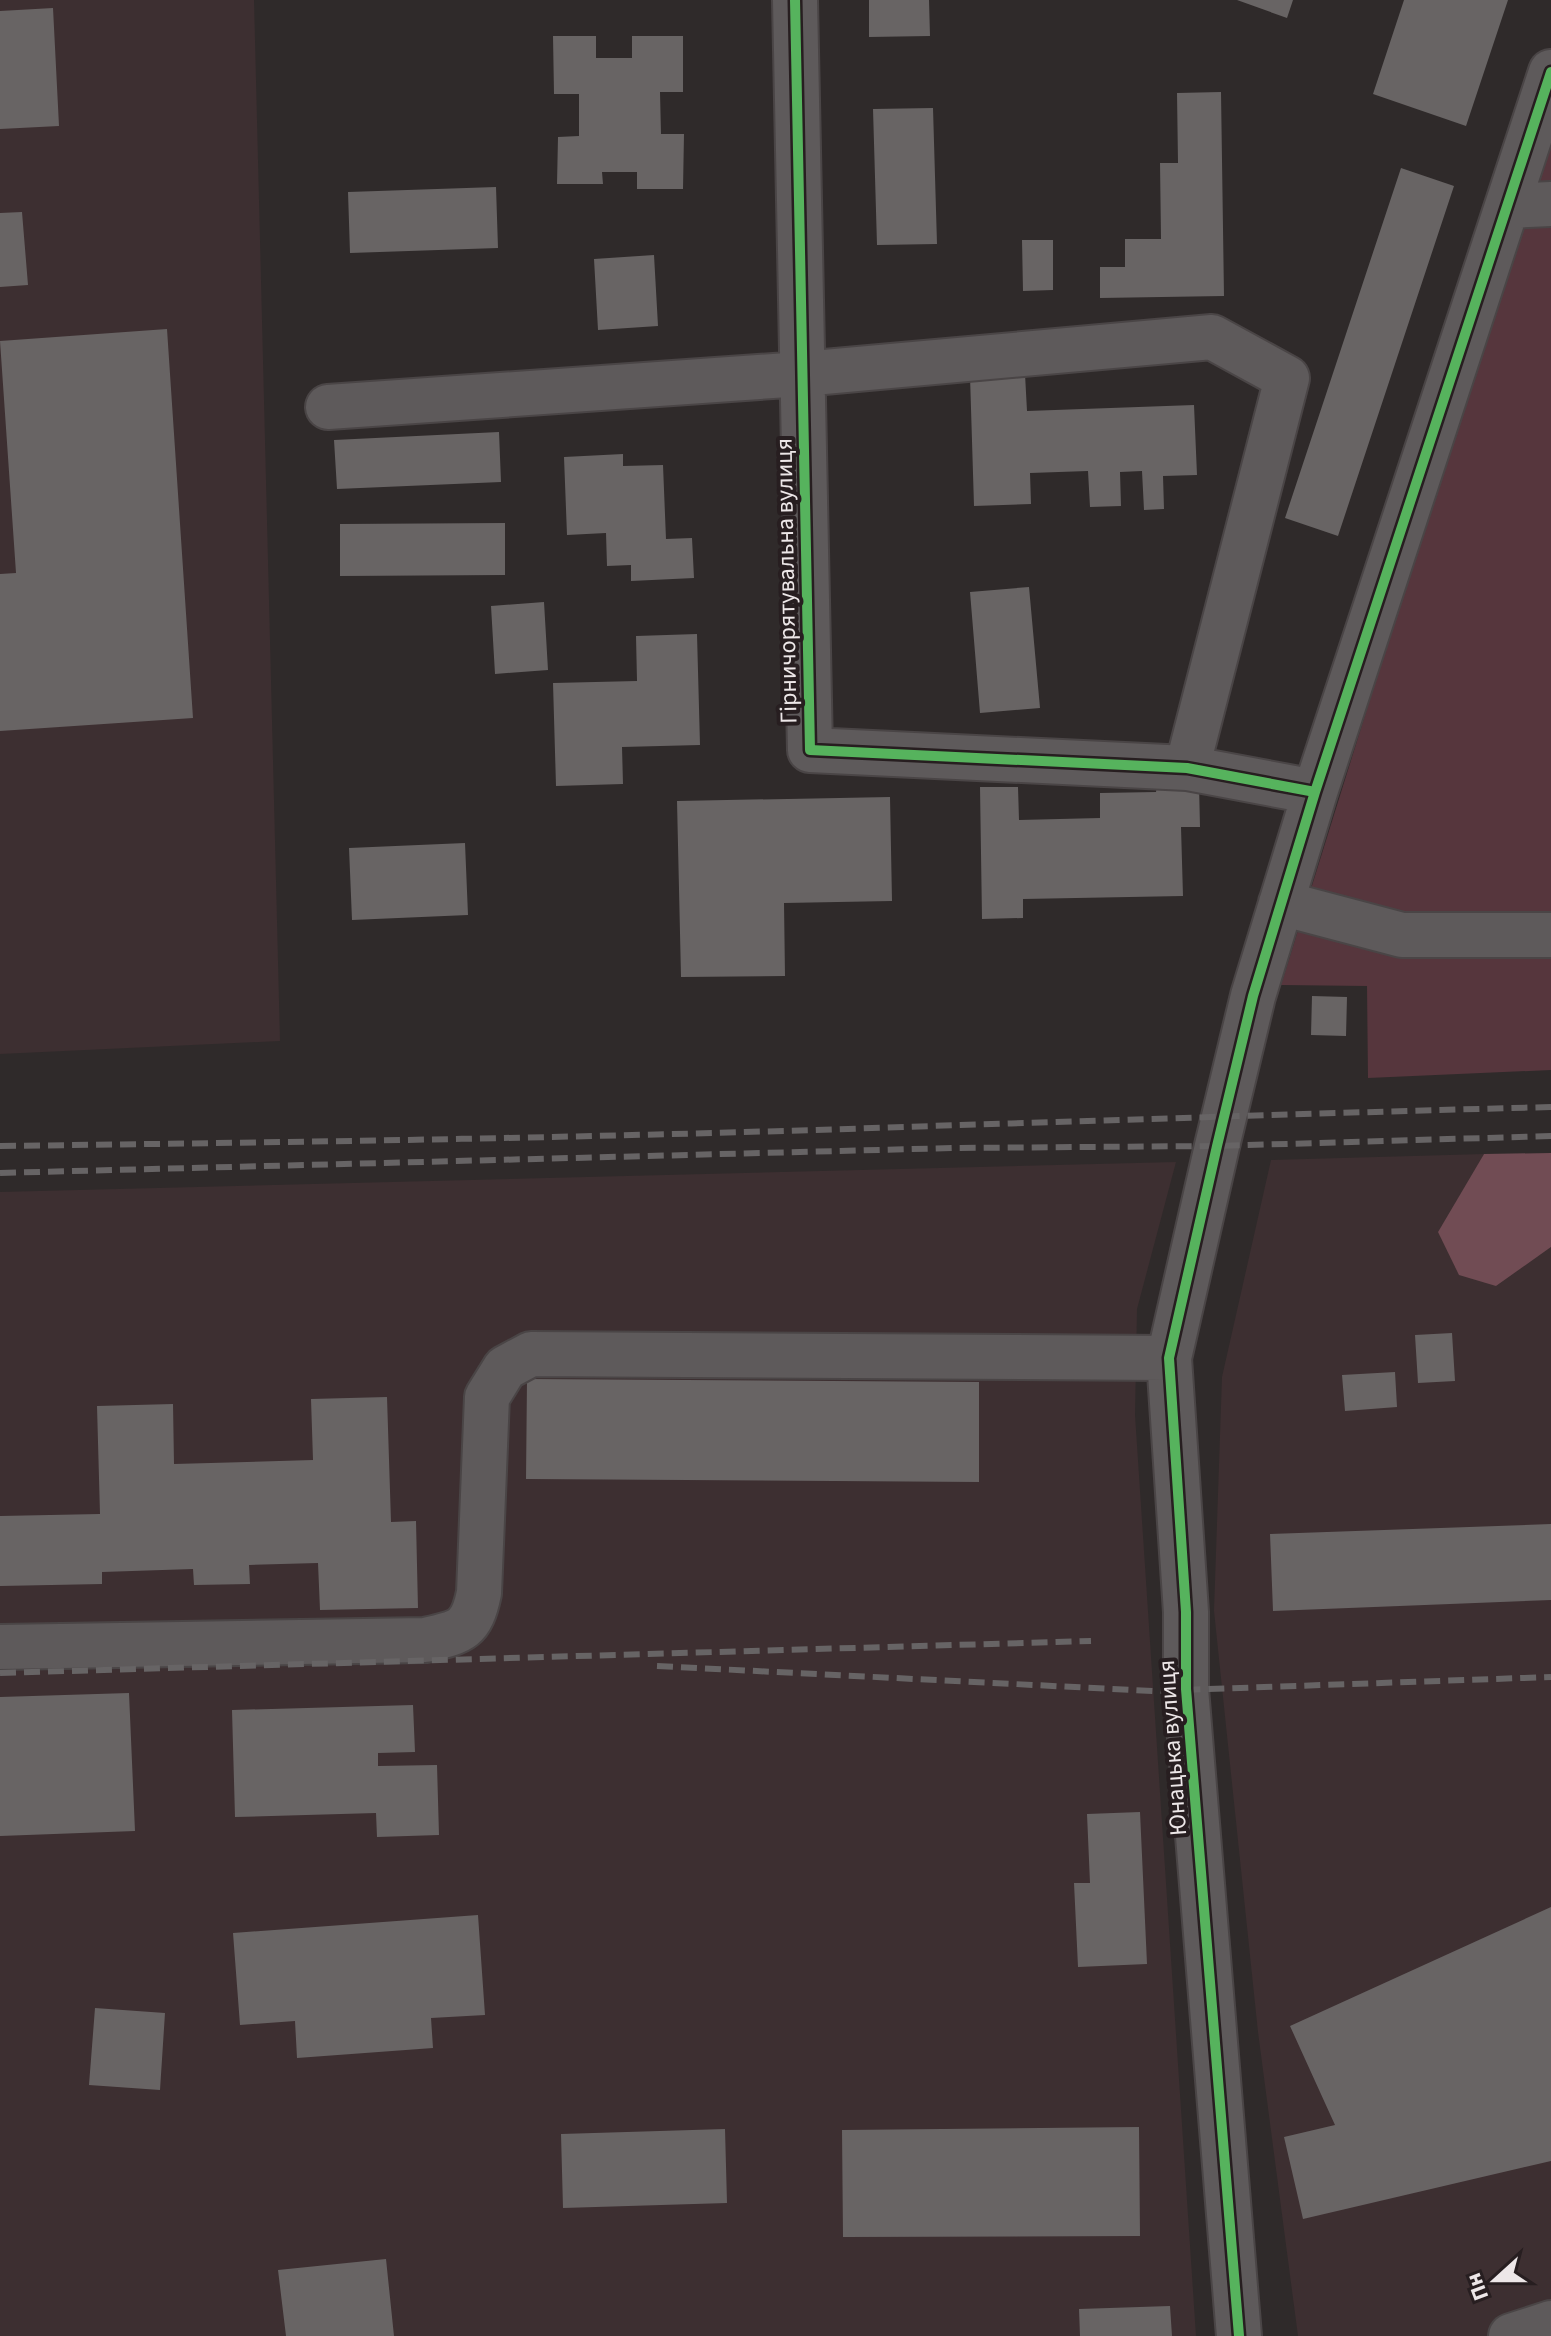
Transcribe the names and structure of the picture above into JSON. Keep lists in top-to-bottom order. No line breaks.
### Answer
{"streets":{"street":["Гірничорятувальна вулиця","Юнацька вулиця"]},"crossings":[["Гірничорятувальна вулиця","Юнацька вулиця"]],"north":"left"}
